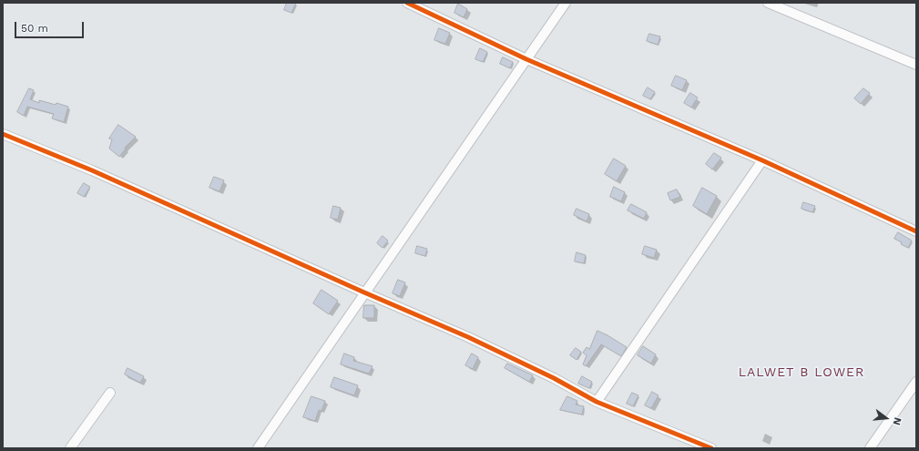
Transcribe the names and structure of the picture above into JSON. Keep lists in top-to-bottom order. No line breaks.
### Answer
{"districts":["LALWET B LOWER"],"scale_bar":"50 m","north":"right"}
